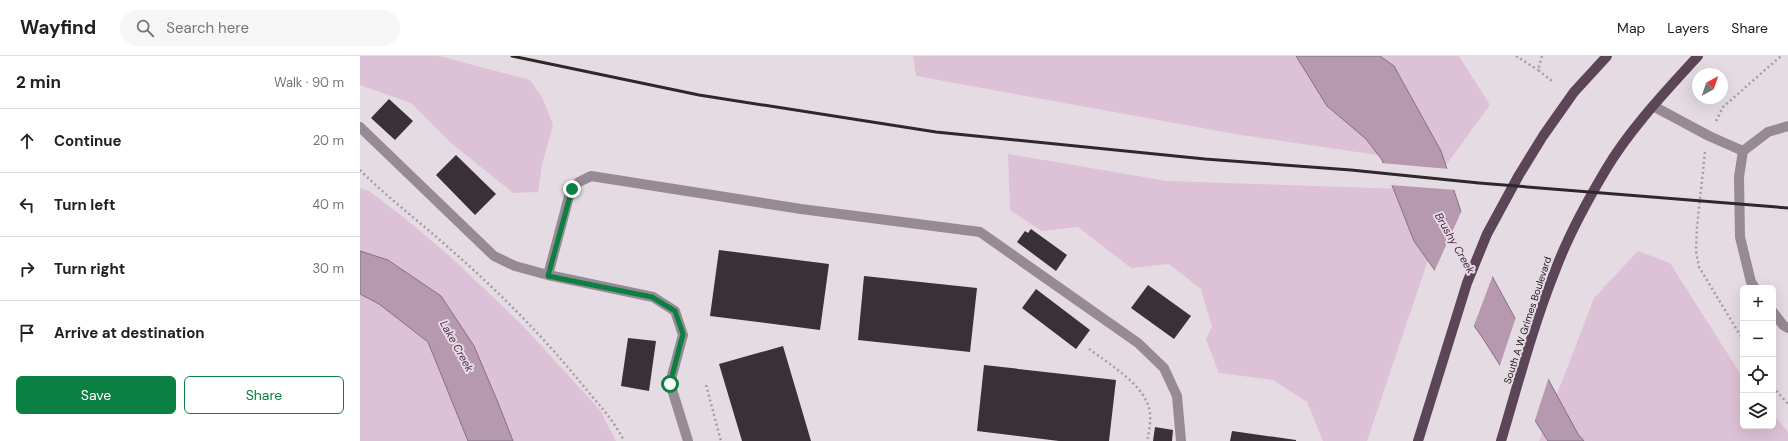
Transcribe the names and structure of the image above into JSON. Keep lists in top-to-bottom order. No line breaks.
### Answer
{"streets":{"main road":["South A W Grimes Boulevard"]},"water":["Brushy Creek","Lake Creek"],"north":"top right","page":{"header":"Wayfind","search":"Search here","nav":["Map","Layers","Share"],"heading":["2 min","Walk · 90 m"],"list":[["Continue","20 m"],["Turn left","40 m"],["Turn right","30 m"],"Arrive at destination"],"map_buttons":["+","−"],"buttons":["Save","Share"]}}
